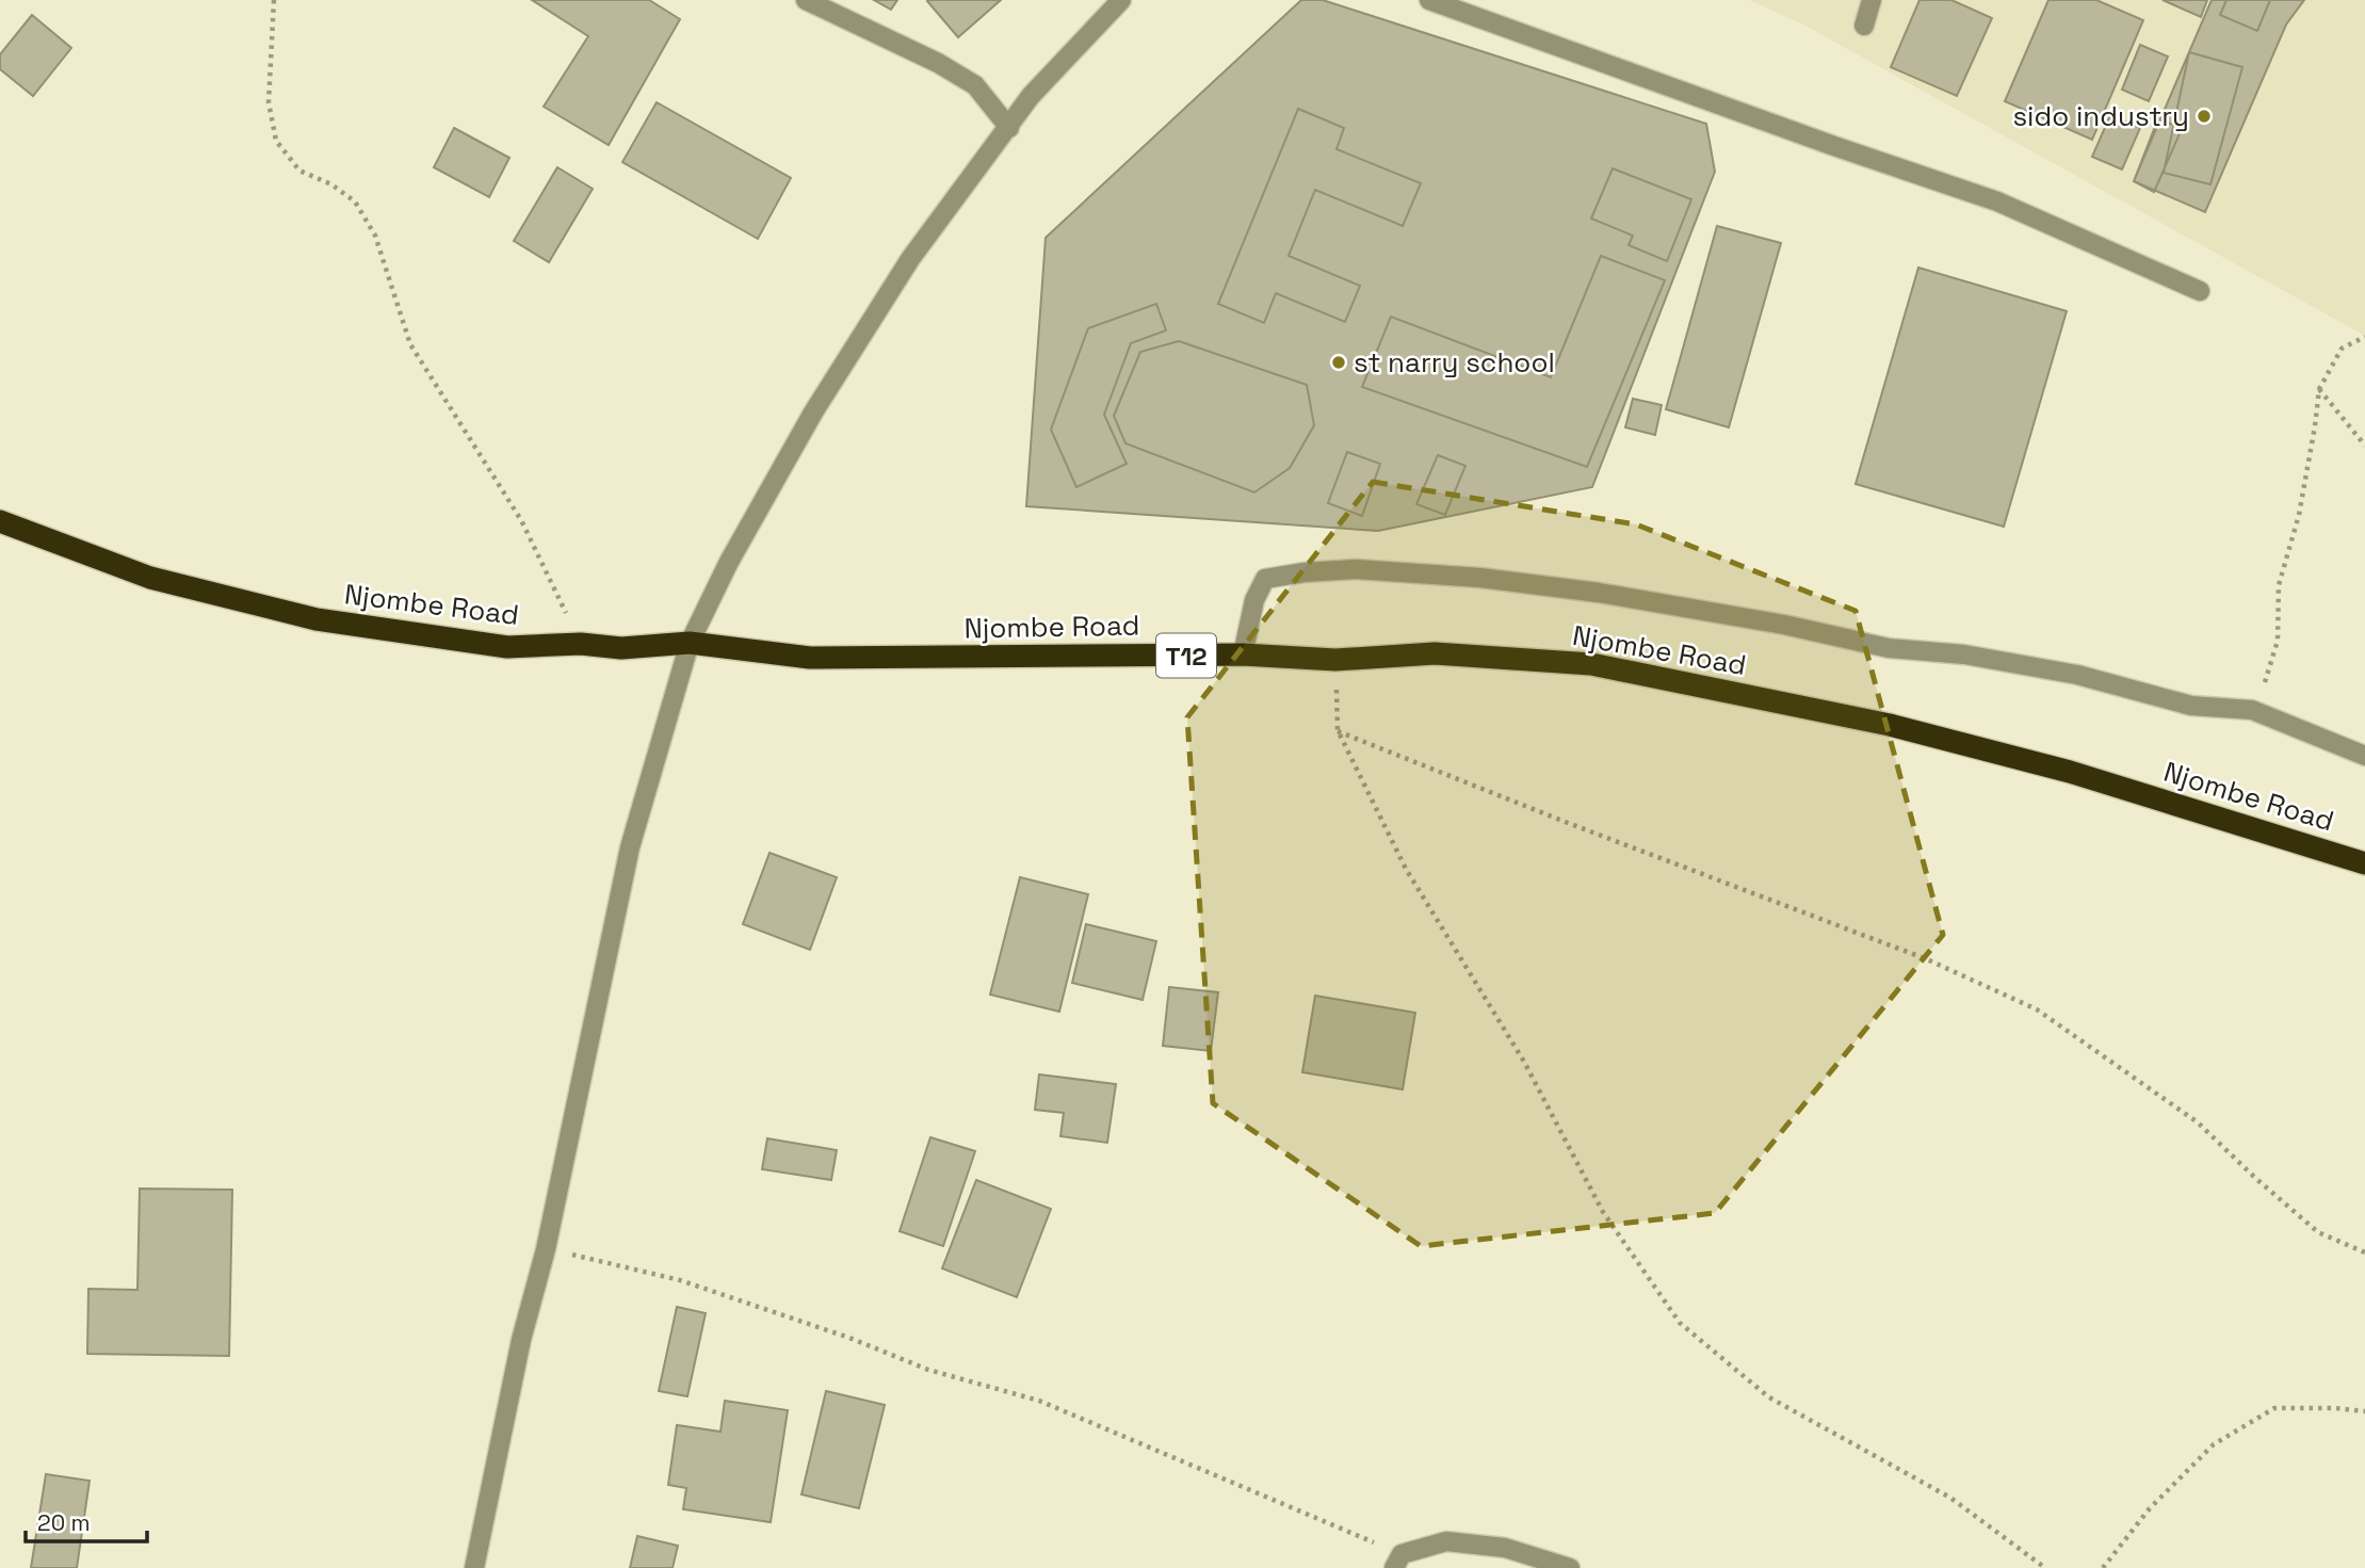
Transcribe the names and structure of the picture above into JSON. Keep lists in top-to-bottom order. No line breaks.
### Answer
{"streets":{"highway":["Njombe Road","T12"]},"places":["sido industry","st narry school"],"scale_bar":"20 m"}
